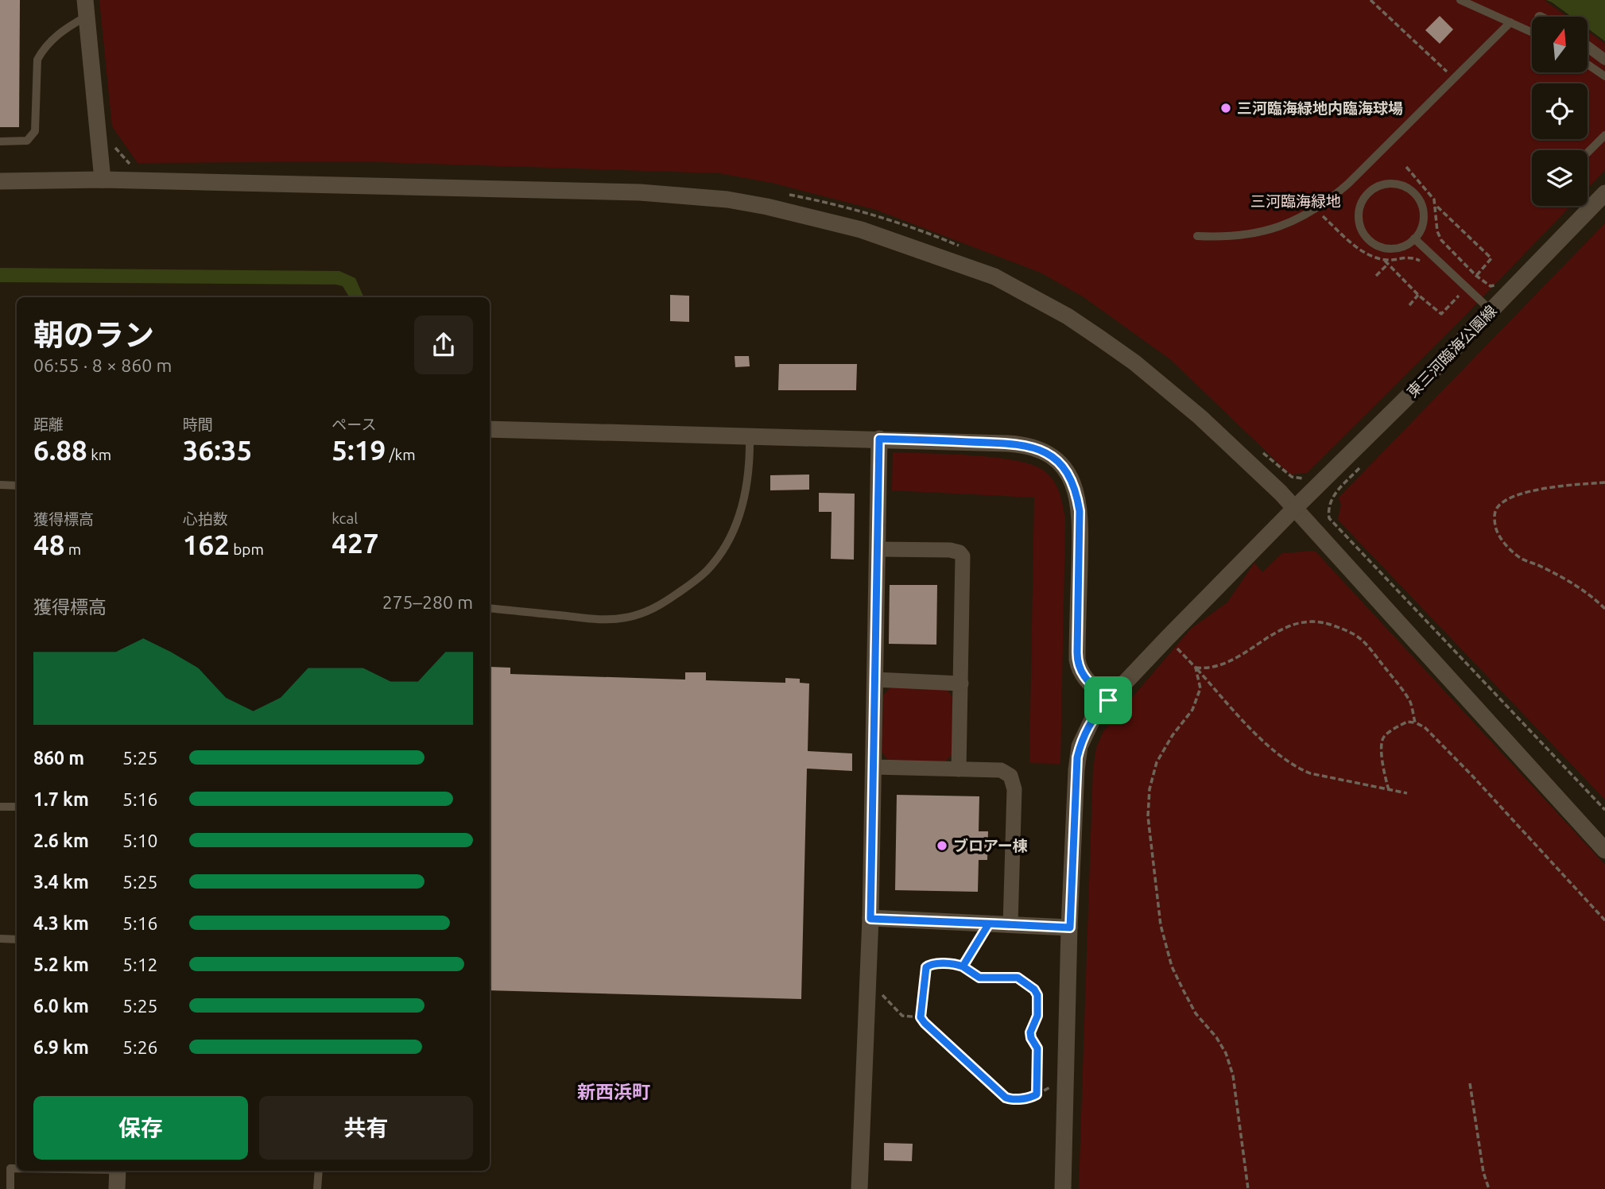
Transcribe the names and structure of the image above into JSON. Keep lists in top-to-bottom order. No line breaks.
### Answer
{"streets":{"street":["東三河臨海公園線"]},"districts":["新西浜町"],"parks":["三河臨海緑地"],"places":["三河臨海緑地内臨海球場","ブロアー棟"],"north":"top","page":{"heading":["朝のラン","06:55 · 8 × 860 m"],"stats":[["距離","6.88 km"],["時間","36:35"],["ペース","5:19 /km"],["獲得標高","48 m"],["心拍数","162 bpm"],["kcal","427"]],"chart":["獲得標高","275–280 m"],"list":[{"name":"860 m","note":"5:25"},{"name":"1.7 km","note":"5:16"},{"name":"2.6 km","note":"5:10"},{"name":"3.4 km","note":"5:25"},{"name":"4.3 km","note":"5:16"},{"name":"5.2 km","note":"5:12"},{"name":"6.0 km","note":"5:25"},{"name":"6.9 km","note":"5:26"}],"buttons":["保存","共有"]}}
